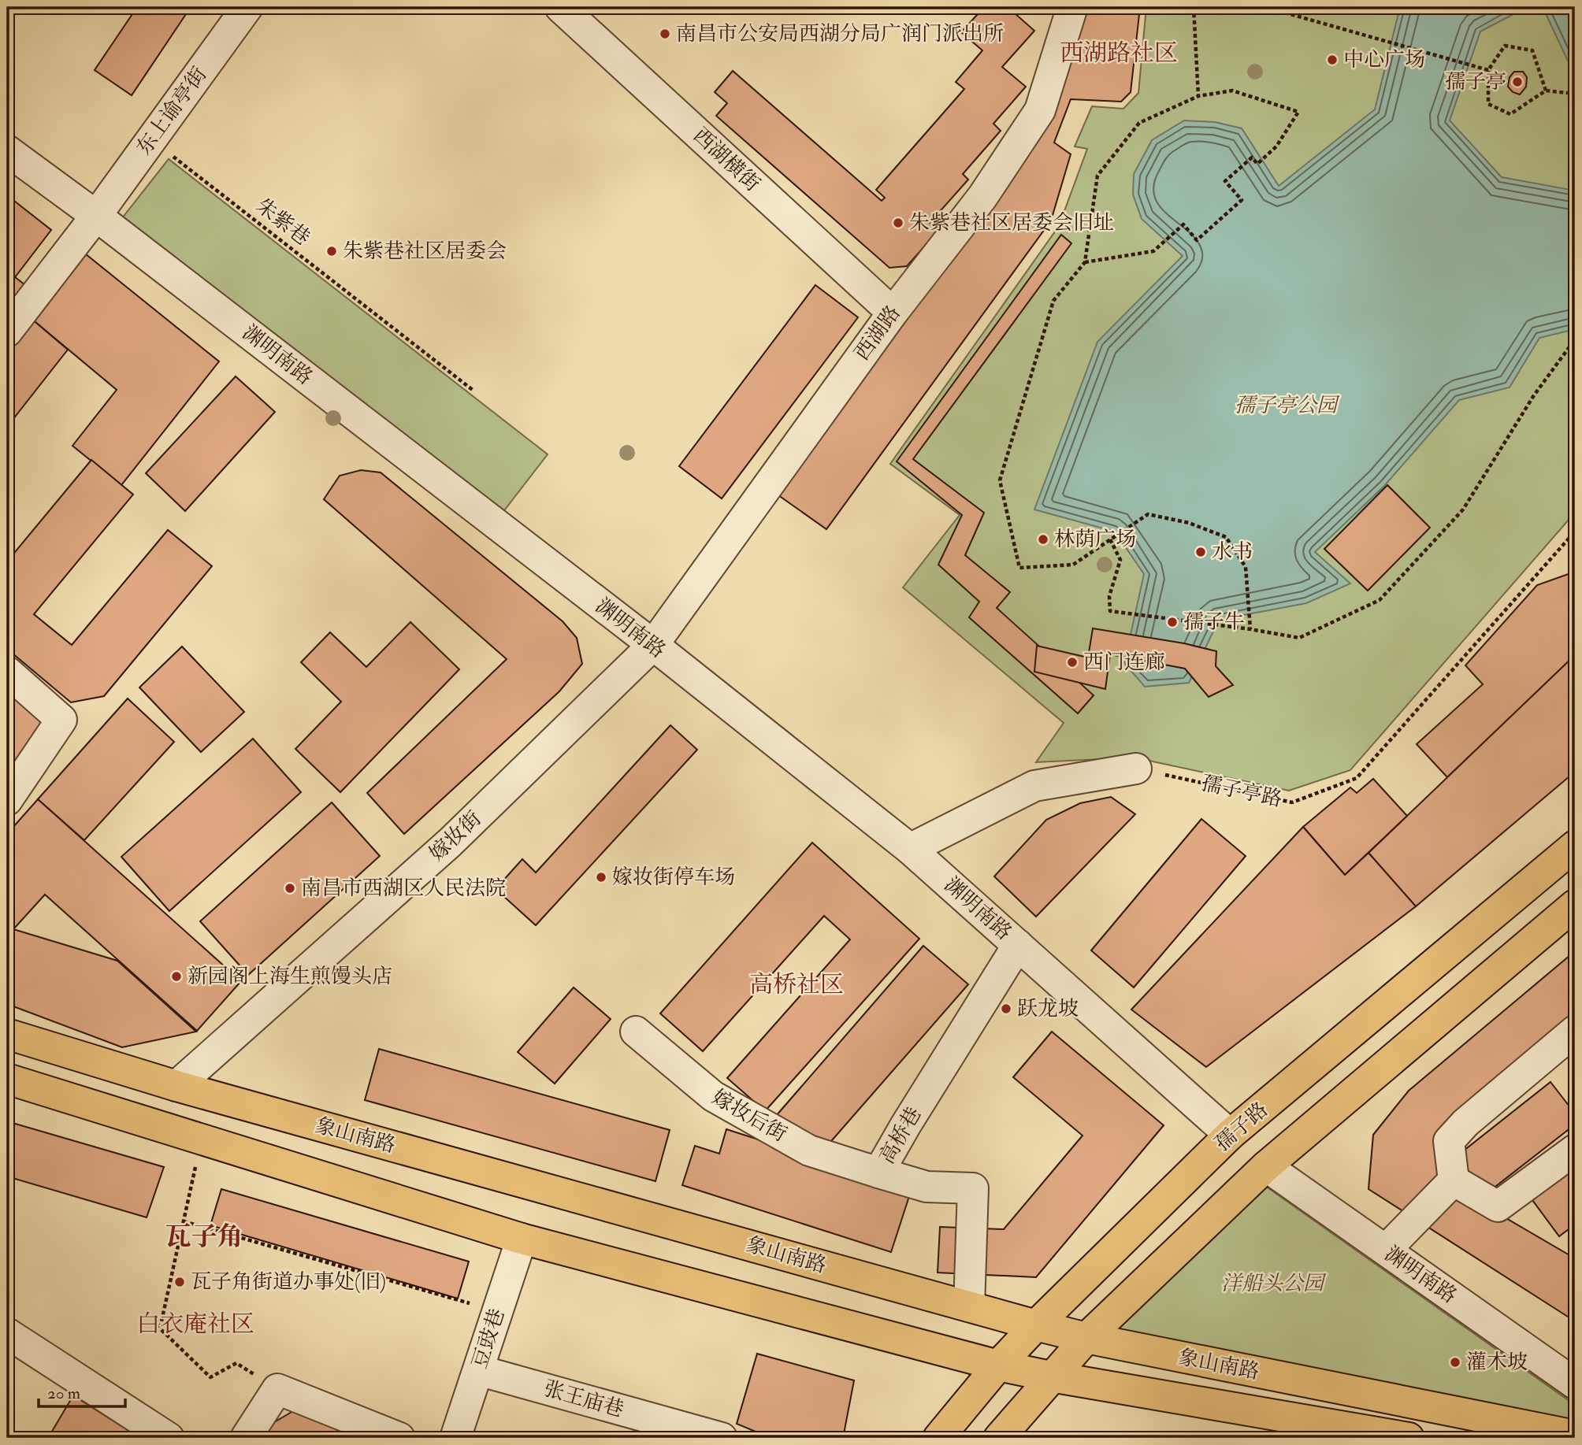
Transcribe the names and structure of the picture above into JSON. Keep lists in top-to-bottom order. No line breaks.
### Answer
{"streets":{"main road":["孺子路","象山南路"],"street":["东上谕亭街","西湖横街","西湖路","渊明南路","嫁妆街","嫁妆后街","高桥巷","豆豉巷","张王庙巷"],"path":["朱紫巷","孺子亭路"]},"crossings":[["东上谕亭街","朱紫巷"],["东上谕亭街","渊明南路"],["西湖横街","西湖路"],["西湖路","渊明南路"],["西湖路","嫁妆街"],["渊明南路","嫁妆街"],["渊明南路","孺子路"],["渊明南路","高桥巷"],["嫁妆街","象山南路"],["嫁妆后街","高桥巷"],["孺子路","象山南路"],["象山南路","高桥巷"],["象山南路","豆豉巷"],["豆豉巷","张王庙巷"]],"districts":["西湖路社区","高桥社区","瓦子角","白衣庵社区"],"parks":["孺子亭公园","洋船头公园"],"places":["南昌市公安局西湖分局广润门派出所","中心广场","孺子亭","朱紫巷社区居委会旧址","朱紫巷社区居委会","林荫广场","水书","孺子牛","西门连廊","嫁妆街停车场","南昌市西湖区人民法院","新园阁上海生煎馒头店","跃龙坡","瓦子角街道办事处(旧)","灌木坡"],"scale_bar":"20 m"}
